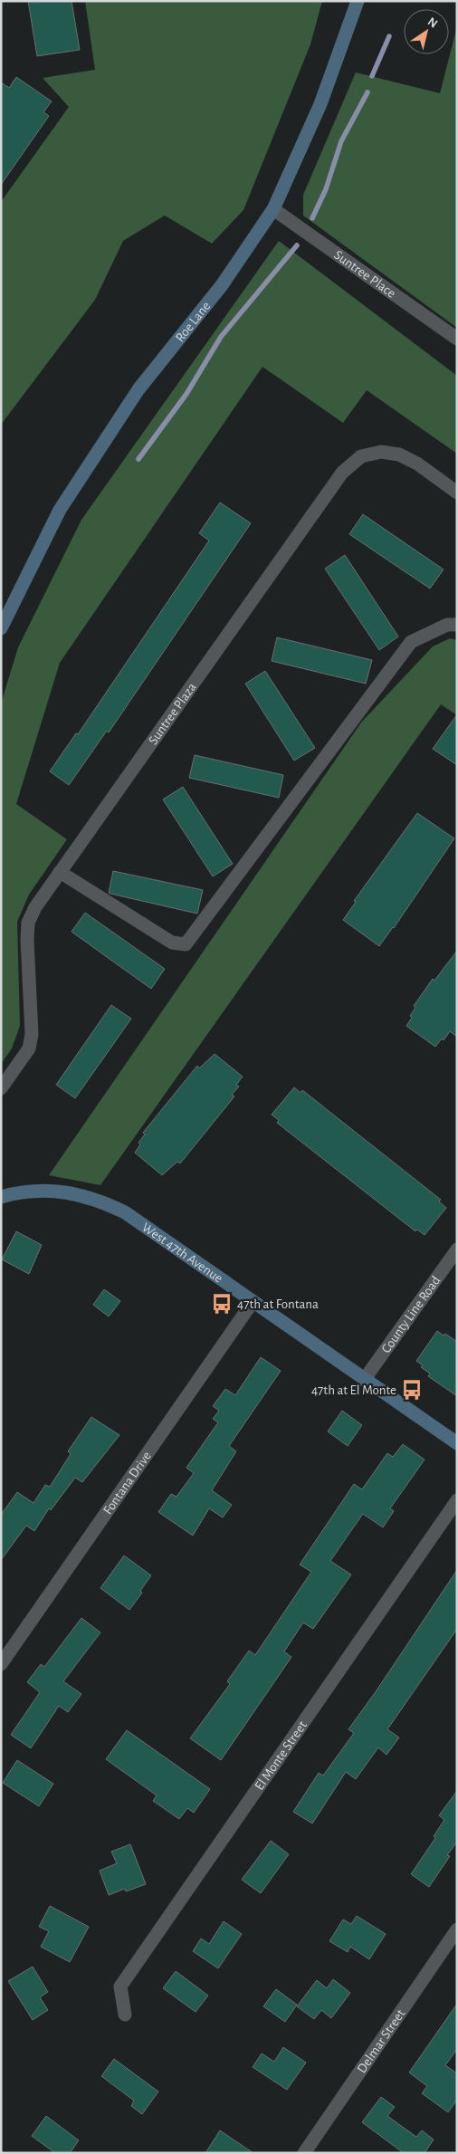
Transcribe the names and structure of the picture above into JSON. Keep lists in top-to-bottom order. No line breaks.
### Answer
{"streets":{"street":["Suntree Place","Roe Lane","Suntree Plaza","West 47th Avenue","County Line Road","Fontana Drive","El Monte Street","Delmar Street"]},"crossings":[["Suntree Place","Roe Lane"],["West 47th Avenue","County Line Road"],["West 47th Avenue","Fontana Drive"]],"places":{"bus stop":["47th at Fontana","47th at El Monte"]},"north":"top right"}
